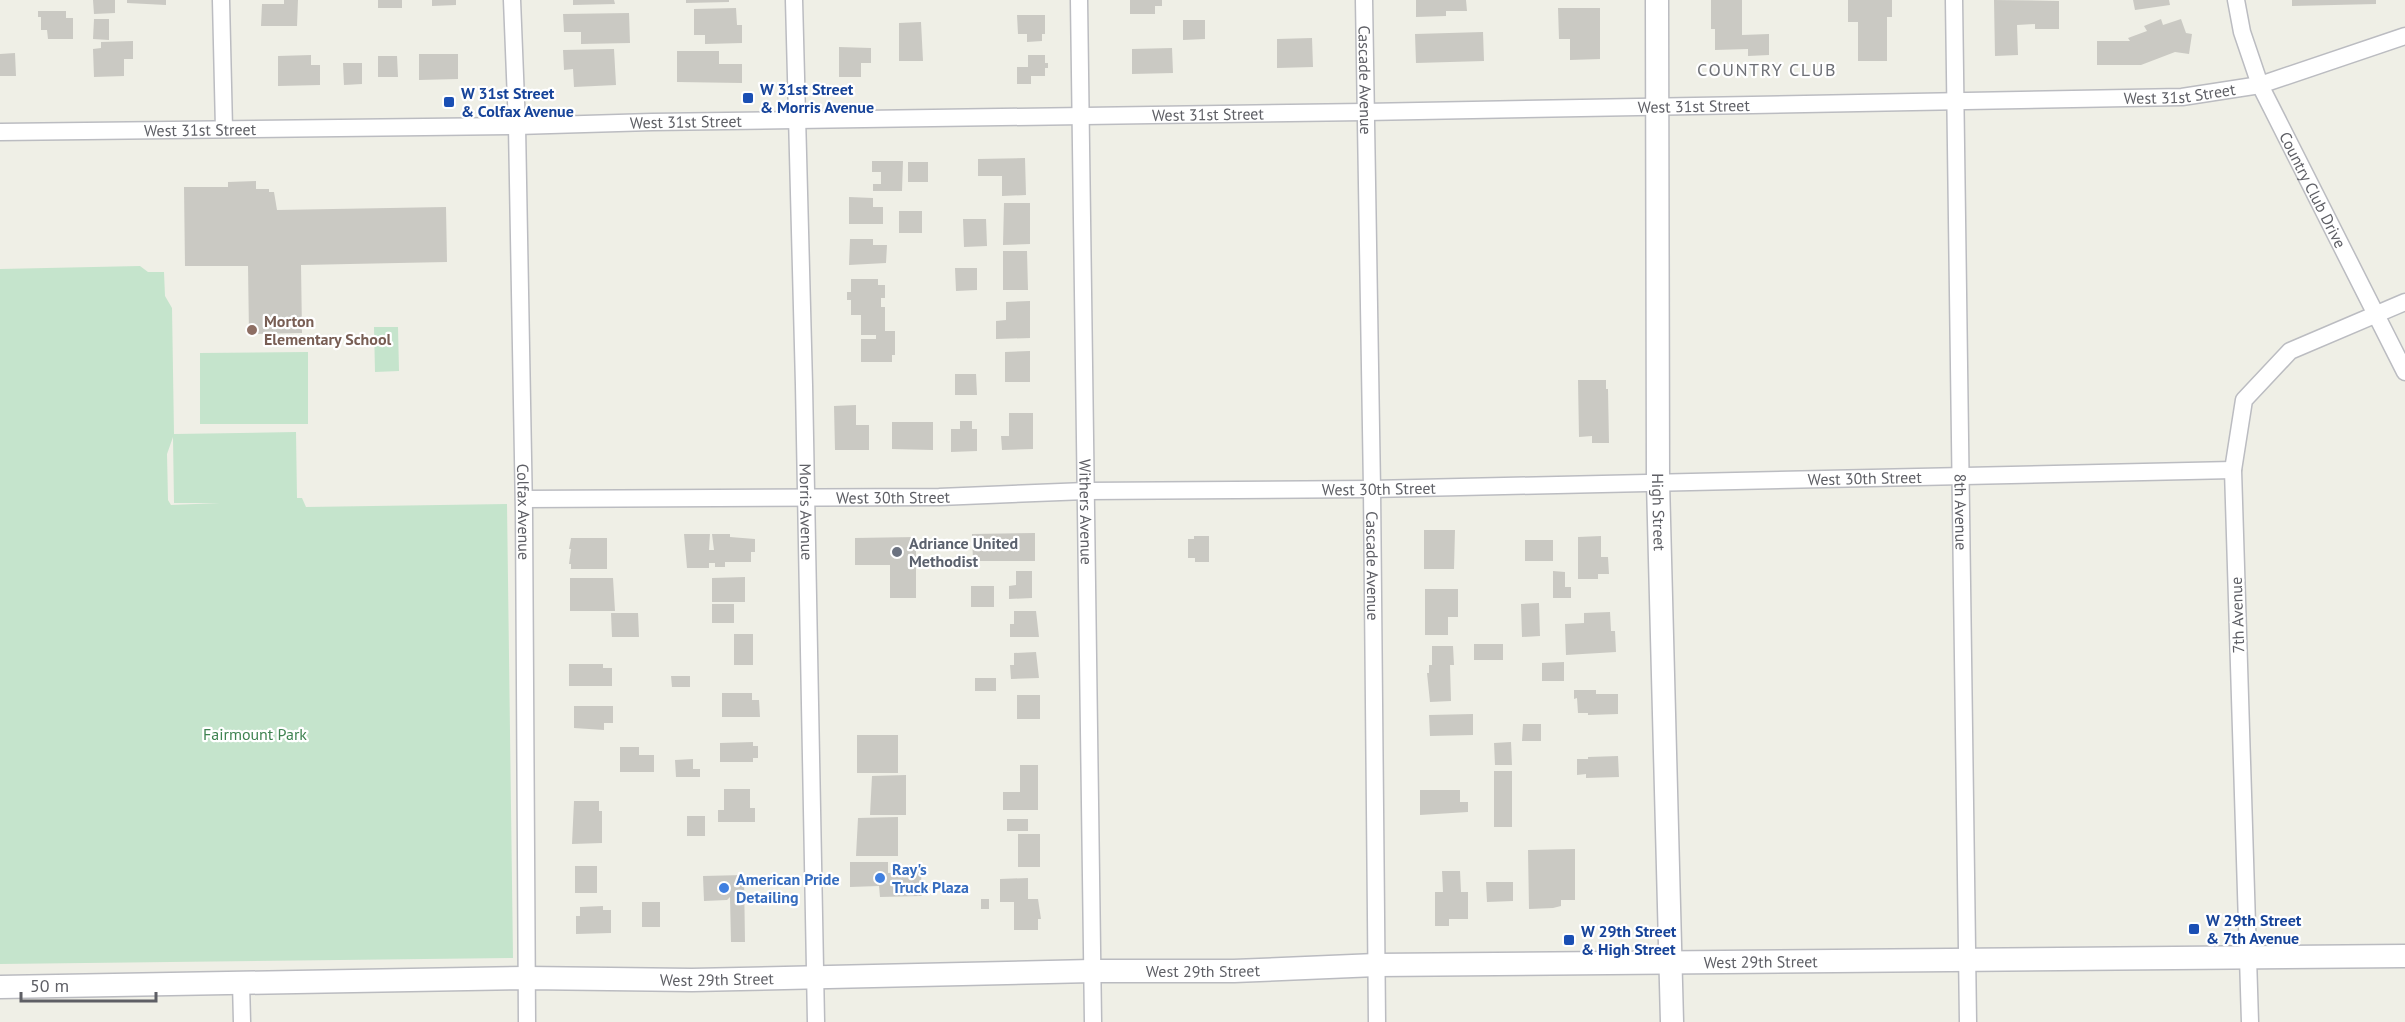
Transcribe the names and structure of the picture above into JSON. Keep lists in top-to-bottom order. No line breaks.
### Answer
{"streets":{"street":["Cascade Avenue","West 31st Street","Country Club Drive","West 30th Street","Colfax Avenue","Morris Avenue","Withers Avenue","High Street","8th Avenue","7th Avenue","West 29th Street"]},"crossings":[["Cascade Avenue","West 31st Street"],["Cascade Avenue","West 30th Street"],["Cascade Avenue","West 29th Street"],["West 31st Street","Country Club Drive"],["West 31st Street","Colfax Avenue"],["West 31st Street","Morris Avenue"],["West 31st Street","Withers Avenue"],["West 31st Street","High Street"],["West 31st Street","8th Avenue"],["Country Club Drive","7th Avenue"],["West 30th Street","Colfax Avenue"],["West 30th Street","Morris Avenue"],["West 30th Street","Withers Avenue"],["West 30th Street","High Street"],["West 30th Street","8th Avenue"],["West 30th Street","7th Avenue"],["Colfax Avenue","West 29th Street"],["Morris Avenue","West 29th Street"],["Withers Avenue","West 29th Street"],["High Street","West 29th Street"],["8th Avenue","West 29th Street"],["7th Avenue","West 29th Street"]],"districts":["COUNTRY CLUB"],"parks":["Fairmount Park"],"places":{"transit":["W 31st Street & Morris Avenue","W 31st Street & Colfax Avenue","W 29th Street & 7th Avenue","W 29th Street & High Street"],"other":["Morton Elementary School","Adriance United Methodist","Ray's Truck Plaza","American Pride Detailing"]},"scale_bar":"50 m"}
